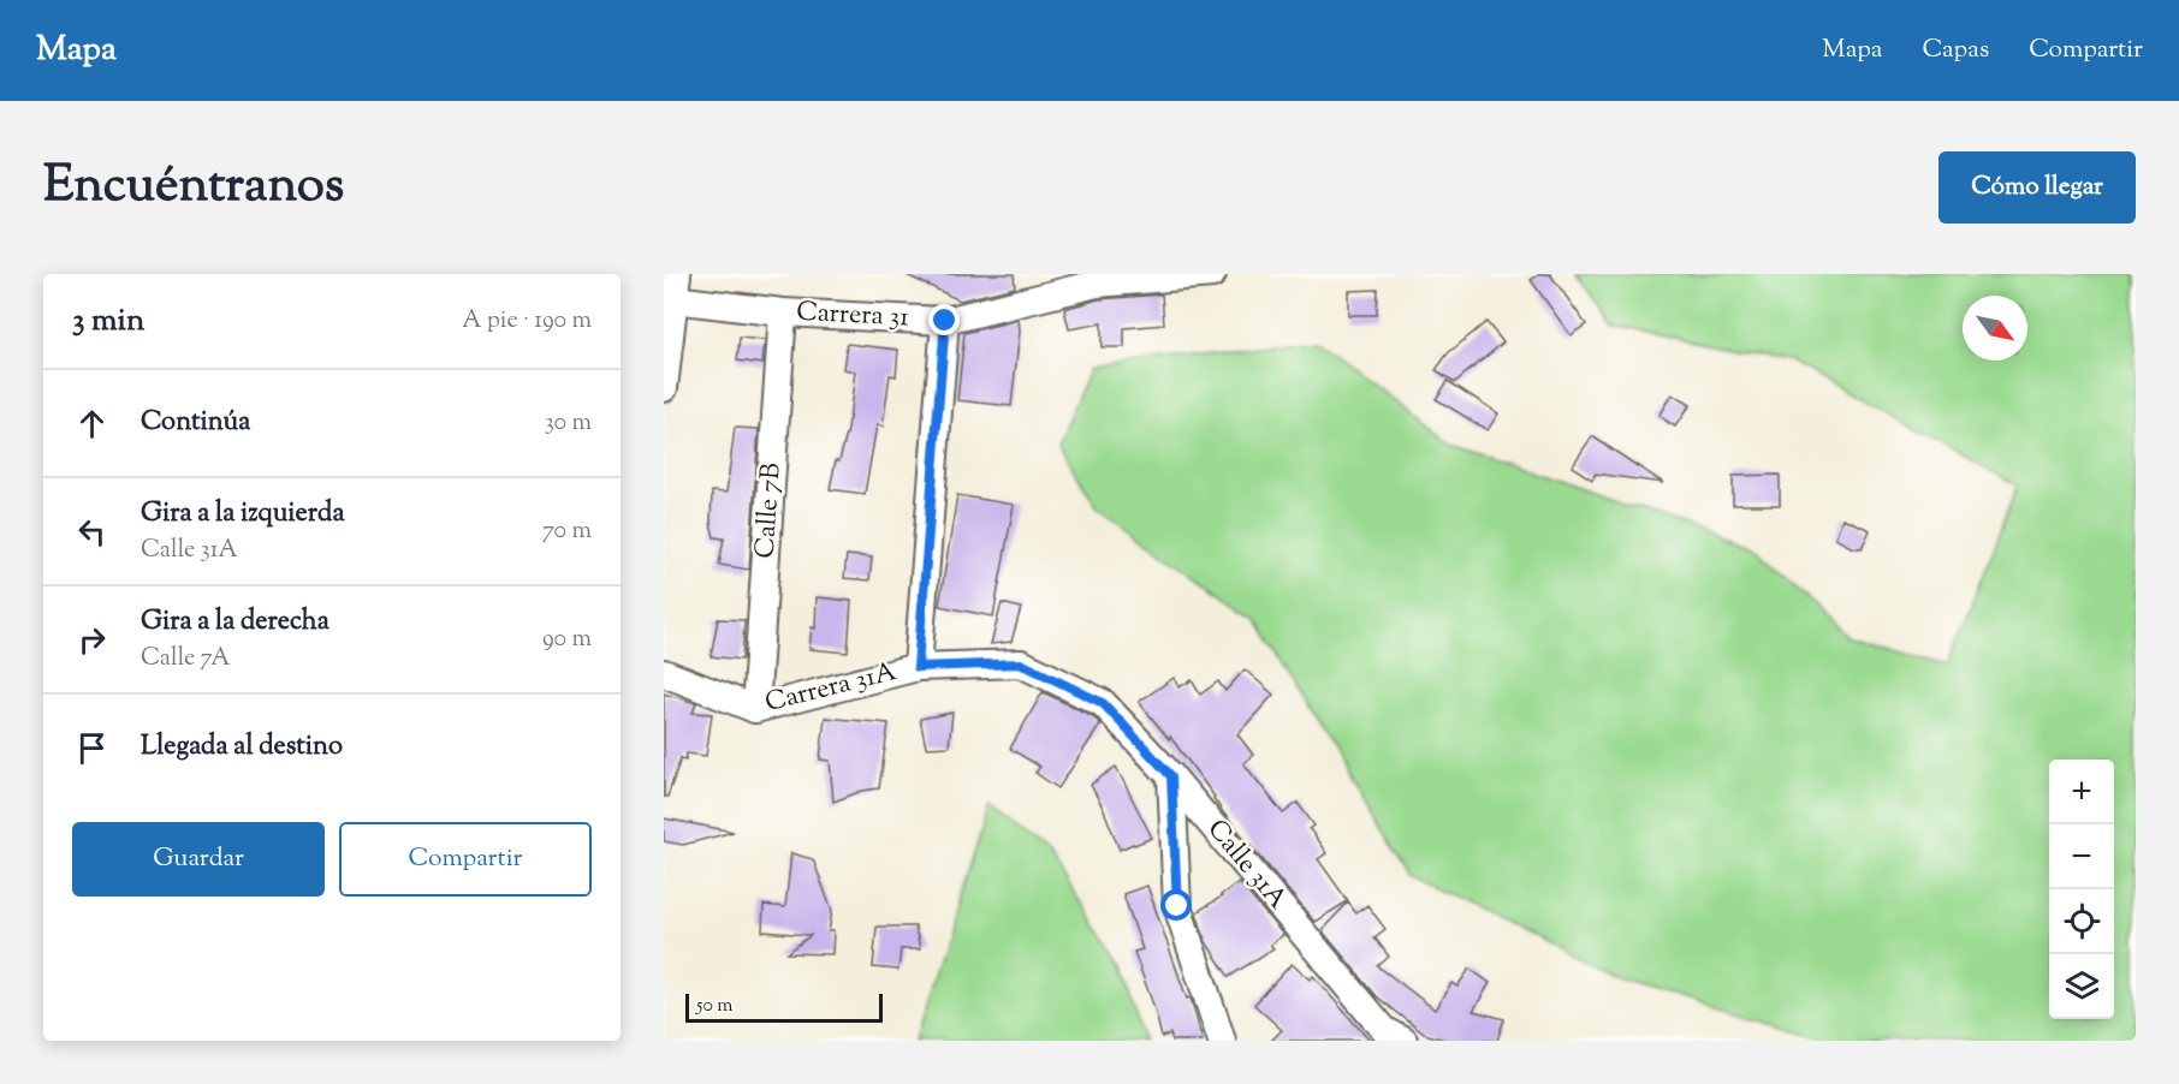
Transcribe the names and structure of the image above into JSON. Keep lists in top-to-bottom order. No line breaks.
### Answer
{"streets":{"street":["Carrera 31","Calle 7B","Carrera 31A","Calle 31A"]},"crossings":[["Carrera 31","Calle 7B"],["Calle 7B","Carrera 31A"],["Carrera 31A","Calle 31A"]],"scale_bar":"50 m","north":"bottom right","page":{"header":"Mapa","nav":["Mapa","Capas","Compartir"],"title":"Encuéntranos","buttons":["Cómo llegar",["Guardar","Compartir"]],"heading":["3 min","A pie · 190 m"],"list":[["Continúa","30 m"],["Gira a la izquierda","Calle 31A","70 m"],["Gira a la derecha","Calle 7A","90 m"],"Llegada al destino"],"map_buttons":["+","−"],"scale":"50 m"}}
